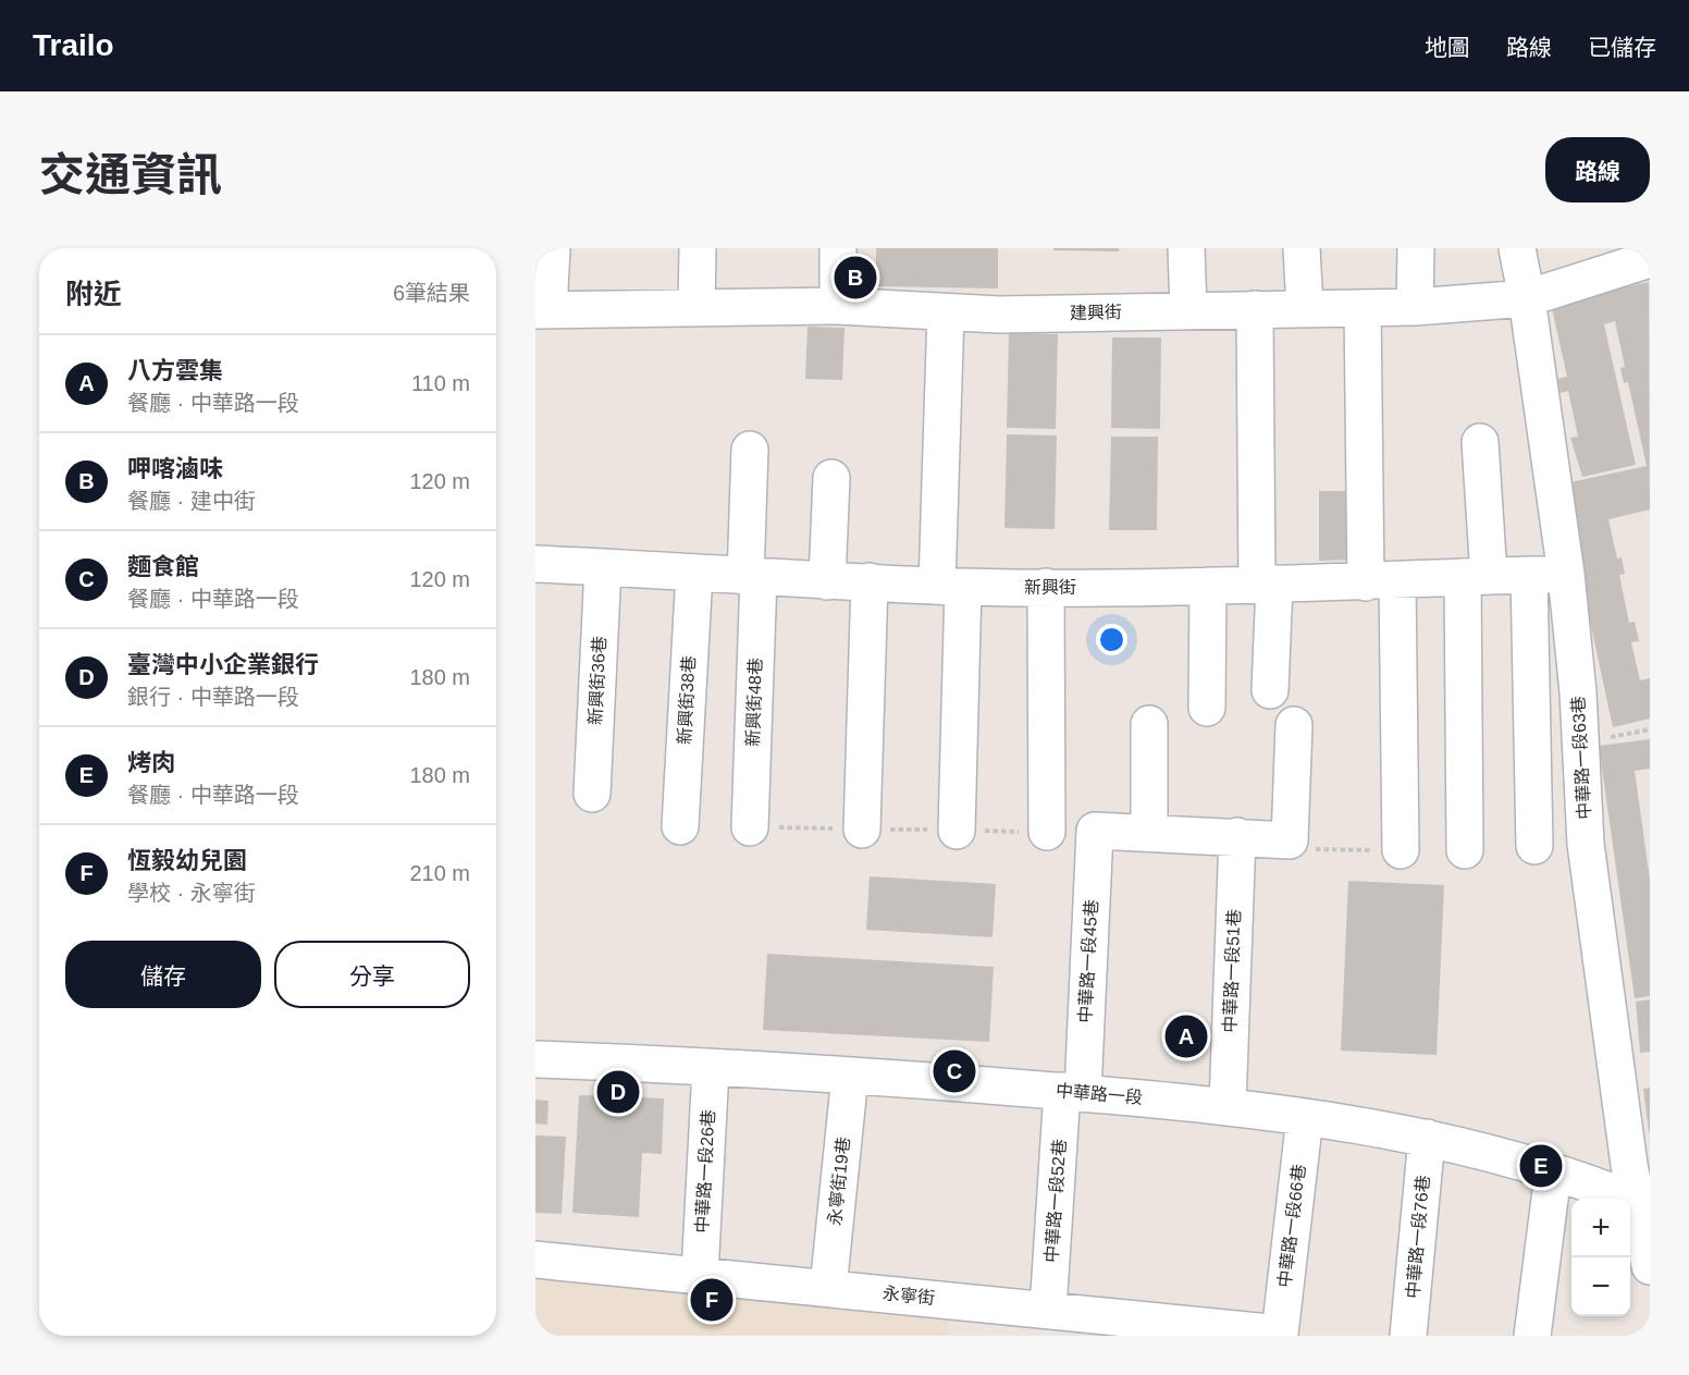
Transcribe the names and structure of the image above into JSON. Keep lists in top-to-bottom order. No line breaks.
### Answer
{"streets":{"street":["建興街","新興街","新興街36巷","新興街38巷","新興街48巷","中華路一段63巷","中華路一段45巷","中華路一段51巷","中華路一段","中華路一段26巷","永寧街19巷","中華路一段52巷","中華路一段66巷","中華路一段76巷","永寧街"]},"crossings":[["建興街","中華路一段63巷"],["新興街","新興街36巷"],["新興街","新興街38巷"],["新興街","新興街48巷"],["新興街","中華路一段63巷"],["中華路一段63巷","中華路一段"],["中華路一段45巷","中華路一段"],["中華路一段45巷","中華路一段52巷"],["中華路一段51巷","中華路一段"],["中華路一段","中華路一段26巷"],["中華路一段","永寧街19巷"],["中華路一段","中華路一段52巷"],["中華路一段","中華路一段66巷"],["中華路一段","中華路一段76巷"],["中華路一段26巷","永寧街"],["永寧街19巷","永寧街"],["中華路一段52巷","永寧街"],["中華路一段66巷","永寧街"]],"page":{"header":"Trailo","nav":["地圖","路線","已儲存"],"title":"交通資訊","buttons":["路線",["儲存","分享"]],"heading":["附近","6筆結果"],"pins":["B","A","C","D","E","F"],"list":[{"mark":"A","name":"八方雲集","note":"餐廳 · 中華路一段","value":"110 m"},{"mark":"B","name":"呷喀滷味","note":"餐廳 · 建中街","value":"120 m"},{"mark":"C","name":"麵食館","note":"餐廳 · 中華路一段","value":"120 m"},{"mark":"D","name":"臺灣中小企業銀行","note":"銀行 · 中華路一段","value":"180 m"},{"mark":"E","name":"烤肉","note":"餐廳 · 中華路一段","value":"180 m"},{"mark":"F","name":"恆毅幼兒園","note":"學校 · 永寧街","value":"210 m"}],"map_buttons":["+","−"]}}
